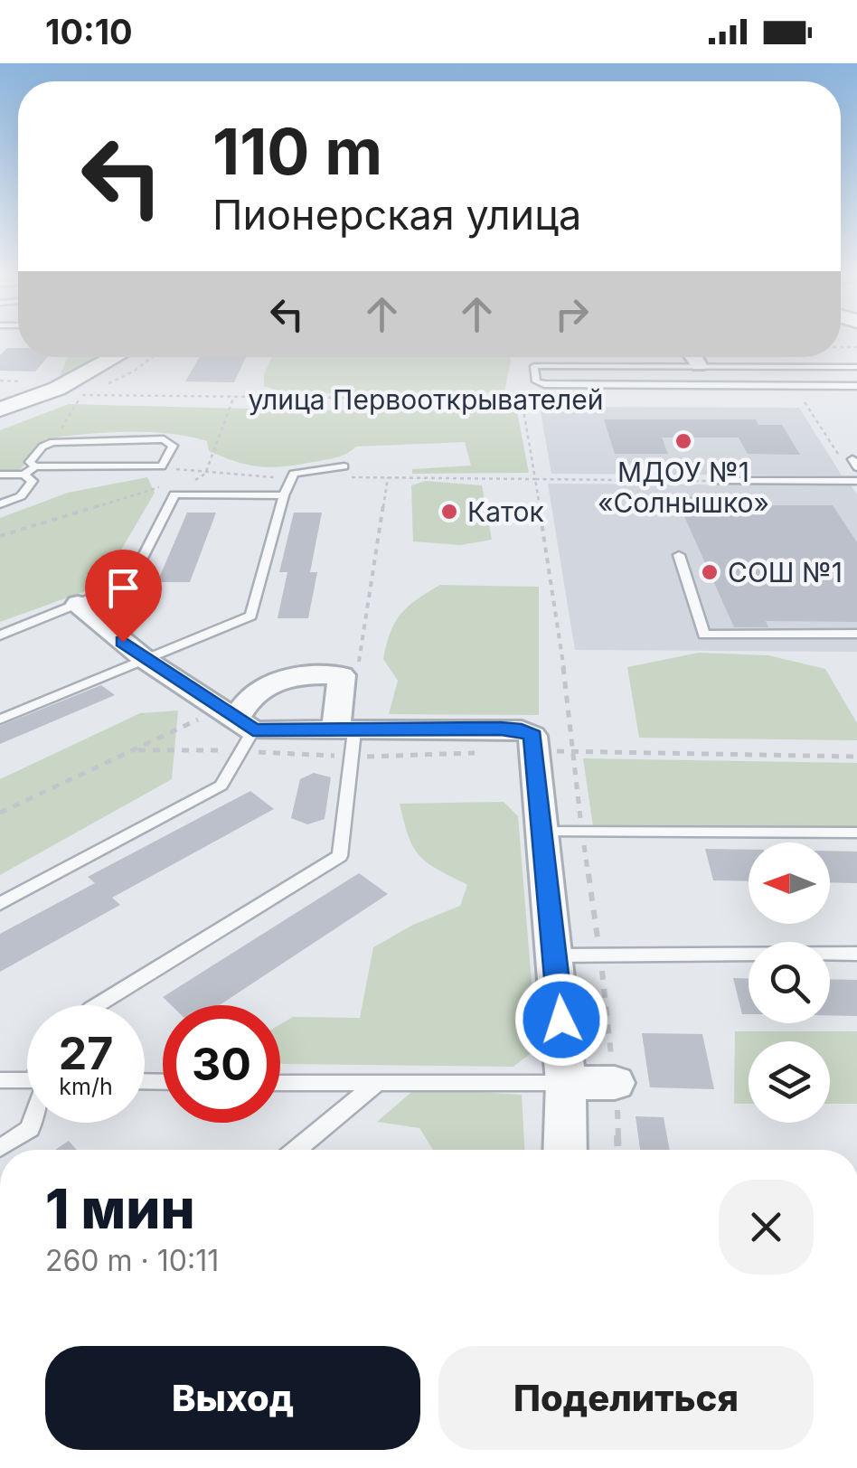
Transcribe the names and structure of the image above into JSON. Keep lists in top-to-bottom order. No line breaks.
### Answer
{"streets":{"path":["улица Первооткрывателей"]},"places":["МДОУ №1 «Солнышко»","Каток","СОШ №1"],"north":"left","page":{"status":"10:10","turn":["110 m","Пионерская улица"],"speed":"27 km/h","limit":"30","heading":["1 мин","260 m · 10:11"],"buttons":["Выход","Поделиться"]}}
